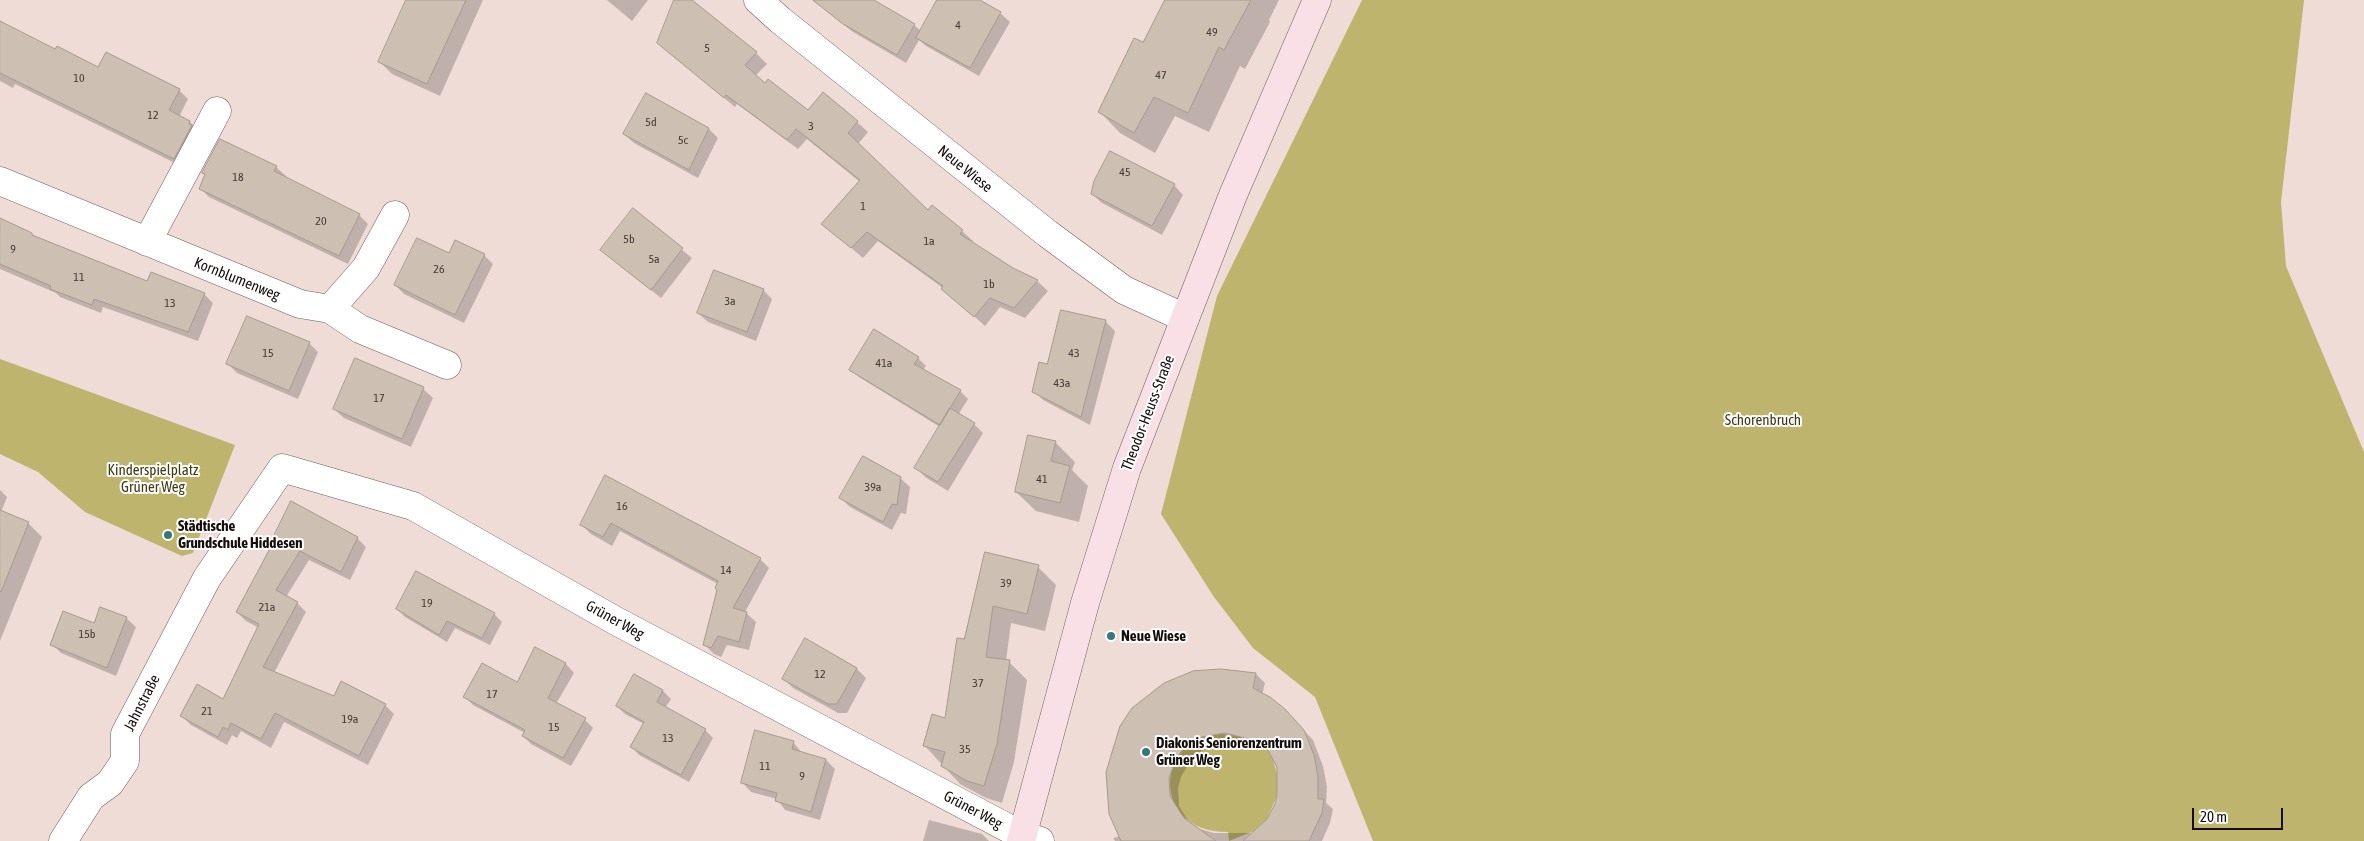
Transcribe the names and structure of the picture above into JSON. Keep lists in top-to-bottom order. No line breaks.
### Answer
{"streets":{"main road":["Theodor-Heuss-Straße"],"street":["Neue Wiese","Kornblumenweg","Grüner Weg","Jahnstraße"]},"crossings":[["Neue Wiese","Theodor-Heuss-Straße"],["Theodor-Heuss-Straße","Grüner Weg"],["Grüner Weg","Jahnstraße"]],"parks":["Schorenbruch","Kinderspielplatz Grüner Weg"],"places":["Städtische Grundschule Hiddesen","Neue Wiese","Diakonis Seniorenzentrum Grüner Weg"],"house_numbers":["4","49","5","47","10","12","5d","3","5c","45","18","1","20","5b","1a","9","5a","26","11","1b","3a","13","15","43","41a","43a","17","41","39a","16","14","39","19","21a","15b","12","37","17","21","19a","15","13","35","11","9"],"scale_bar":"20 m"}
